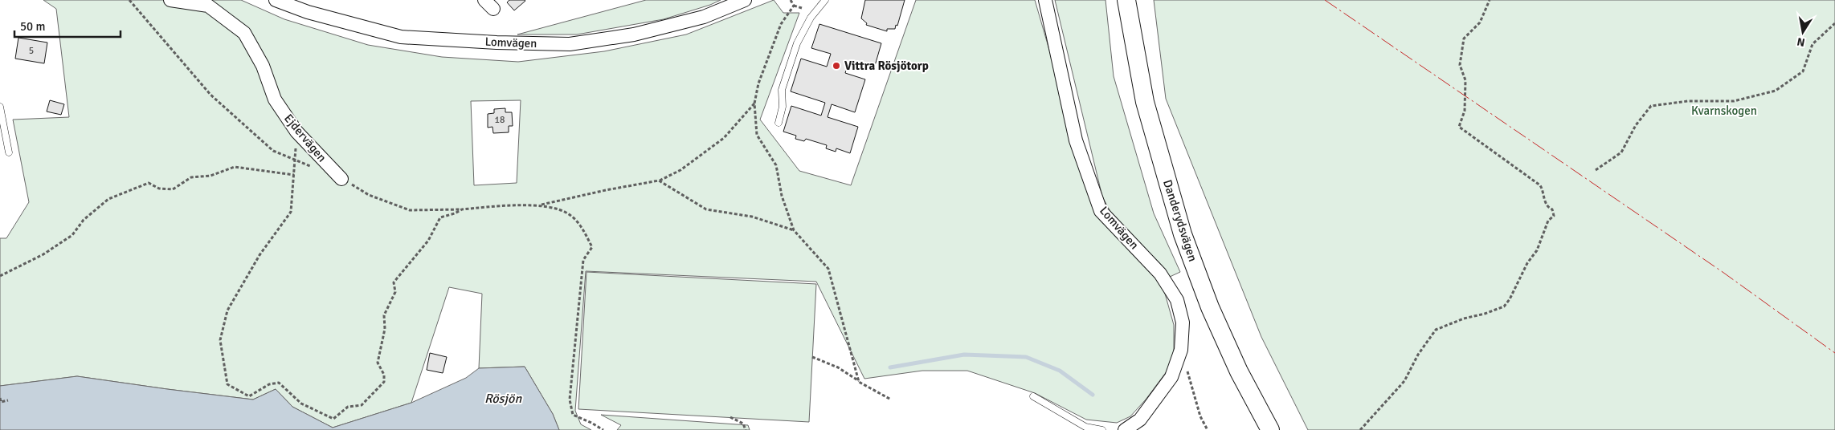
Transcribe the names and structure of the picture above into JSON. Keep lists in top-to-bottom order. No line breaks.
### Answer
{"streets":{"main road":["Danderydsvägen"],"street":["Lomvägen","Ejdervägen"]},"water":["Rösjön"],"parks":["Kvarnskogen"],"places":["Vittra Rösjötorp"],"house_numbers":["5","18"],"scale_bar":"50 m","north":"bottom"}
